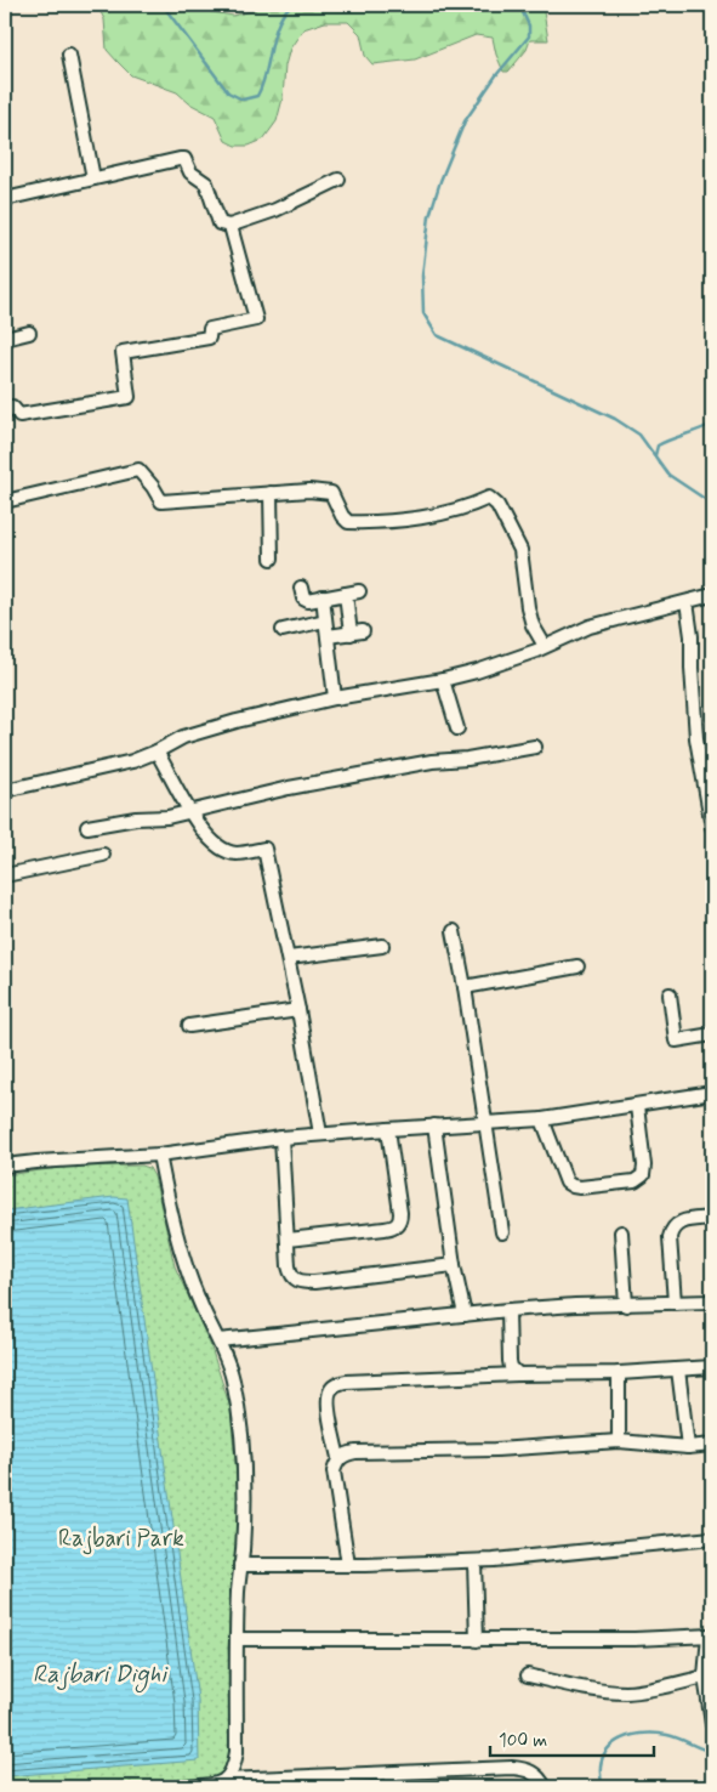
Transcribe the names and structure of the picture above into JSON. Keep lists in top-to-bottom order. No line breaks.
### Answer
{"water":["Rajbari Dighi"],"parks":["Rajbari Park"],"scale_bar":"100 m"}
